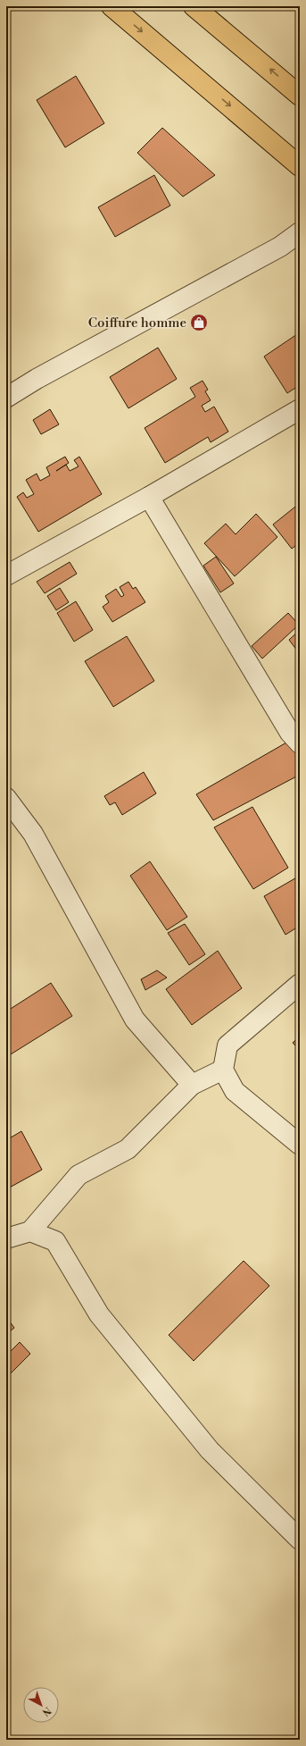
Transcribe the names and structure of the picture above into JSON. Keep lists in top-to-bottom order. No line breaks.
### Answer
{"places":{"shop":["Coiffure homme"]},"north":"bottom right"}
